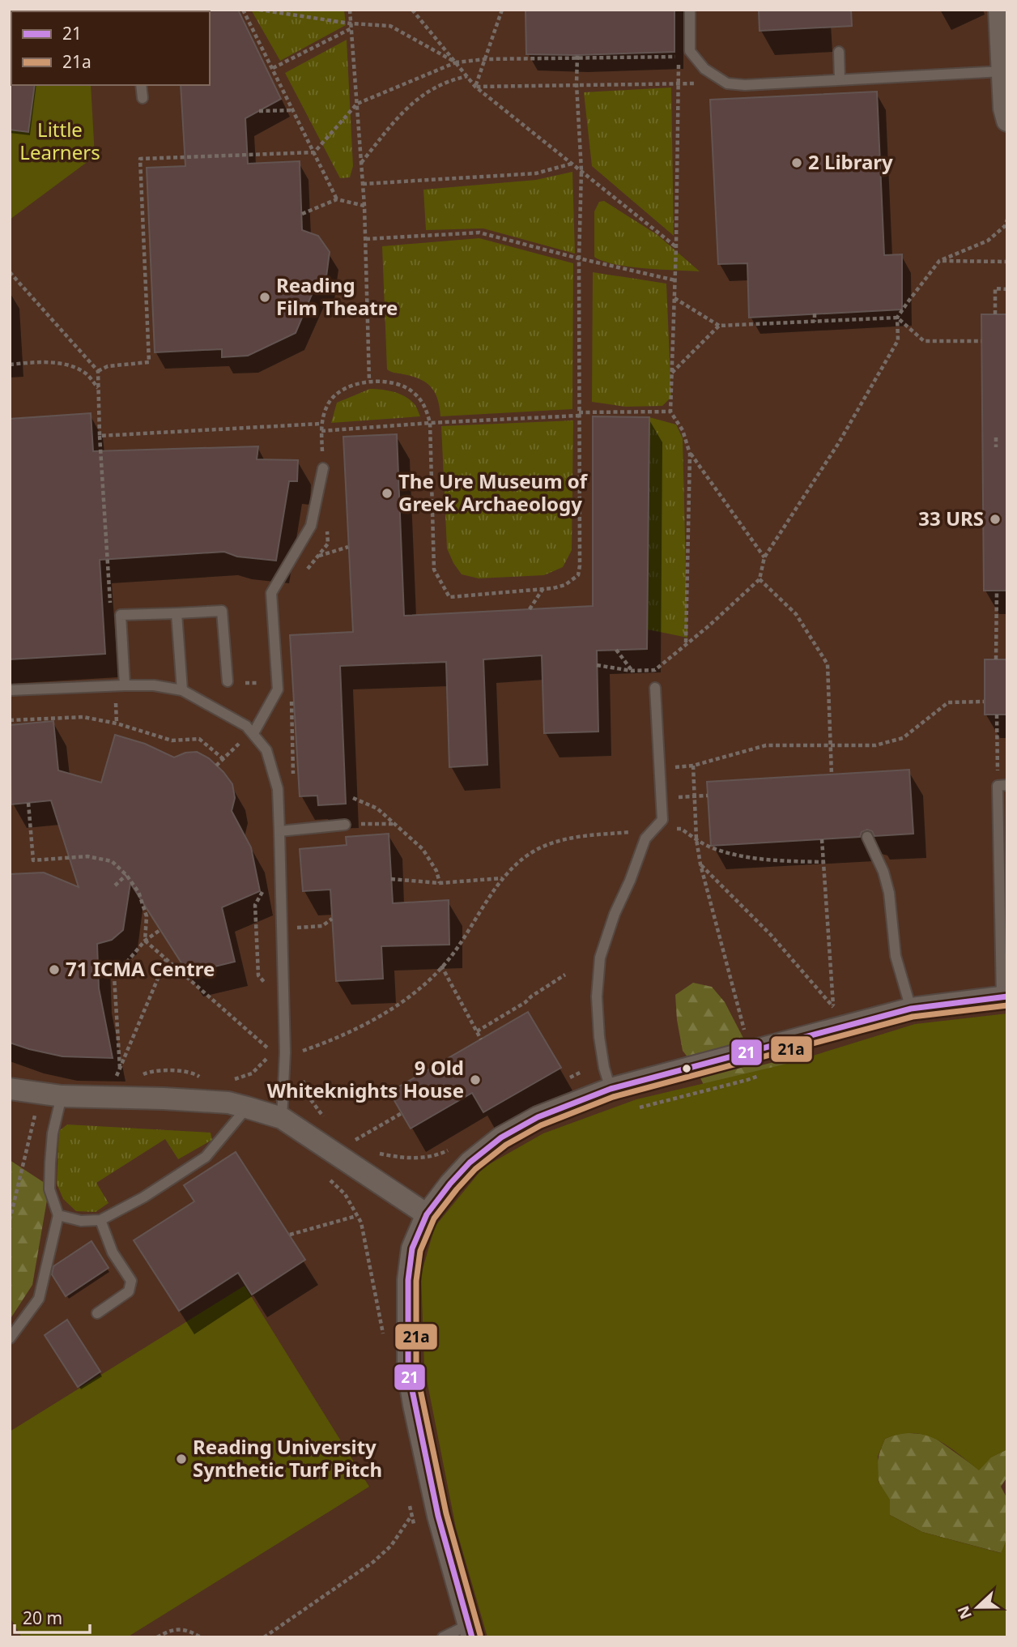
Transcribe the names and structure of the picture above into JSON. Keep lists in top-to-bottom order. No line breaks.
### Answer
{"parks":["Little Learners"],"places":["2 Library","Reading Film Theatre","The Ure Museum of Greek Archaeology","33 URS","71 ICMA Centre","9 Old Whiteknights House","Reading University Synthetic Turf Pitch"],"lines":["transit line 21","transit line 21a"],"legend":["21","21a"],"scale_bar":"20 m","north":"left"}
